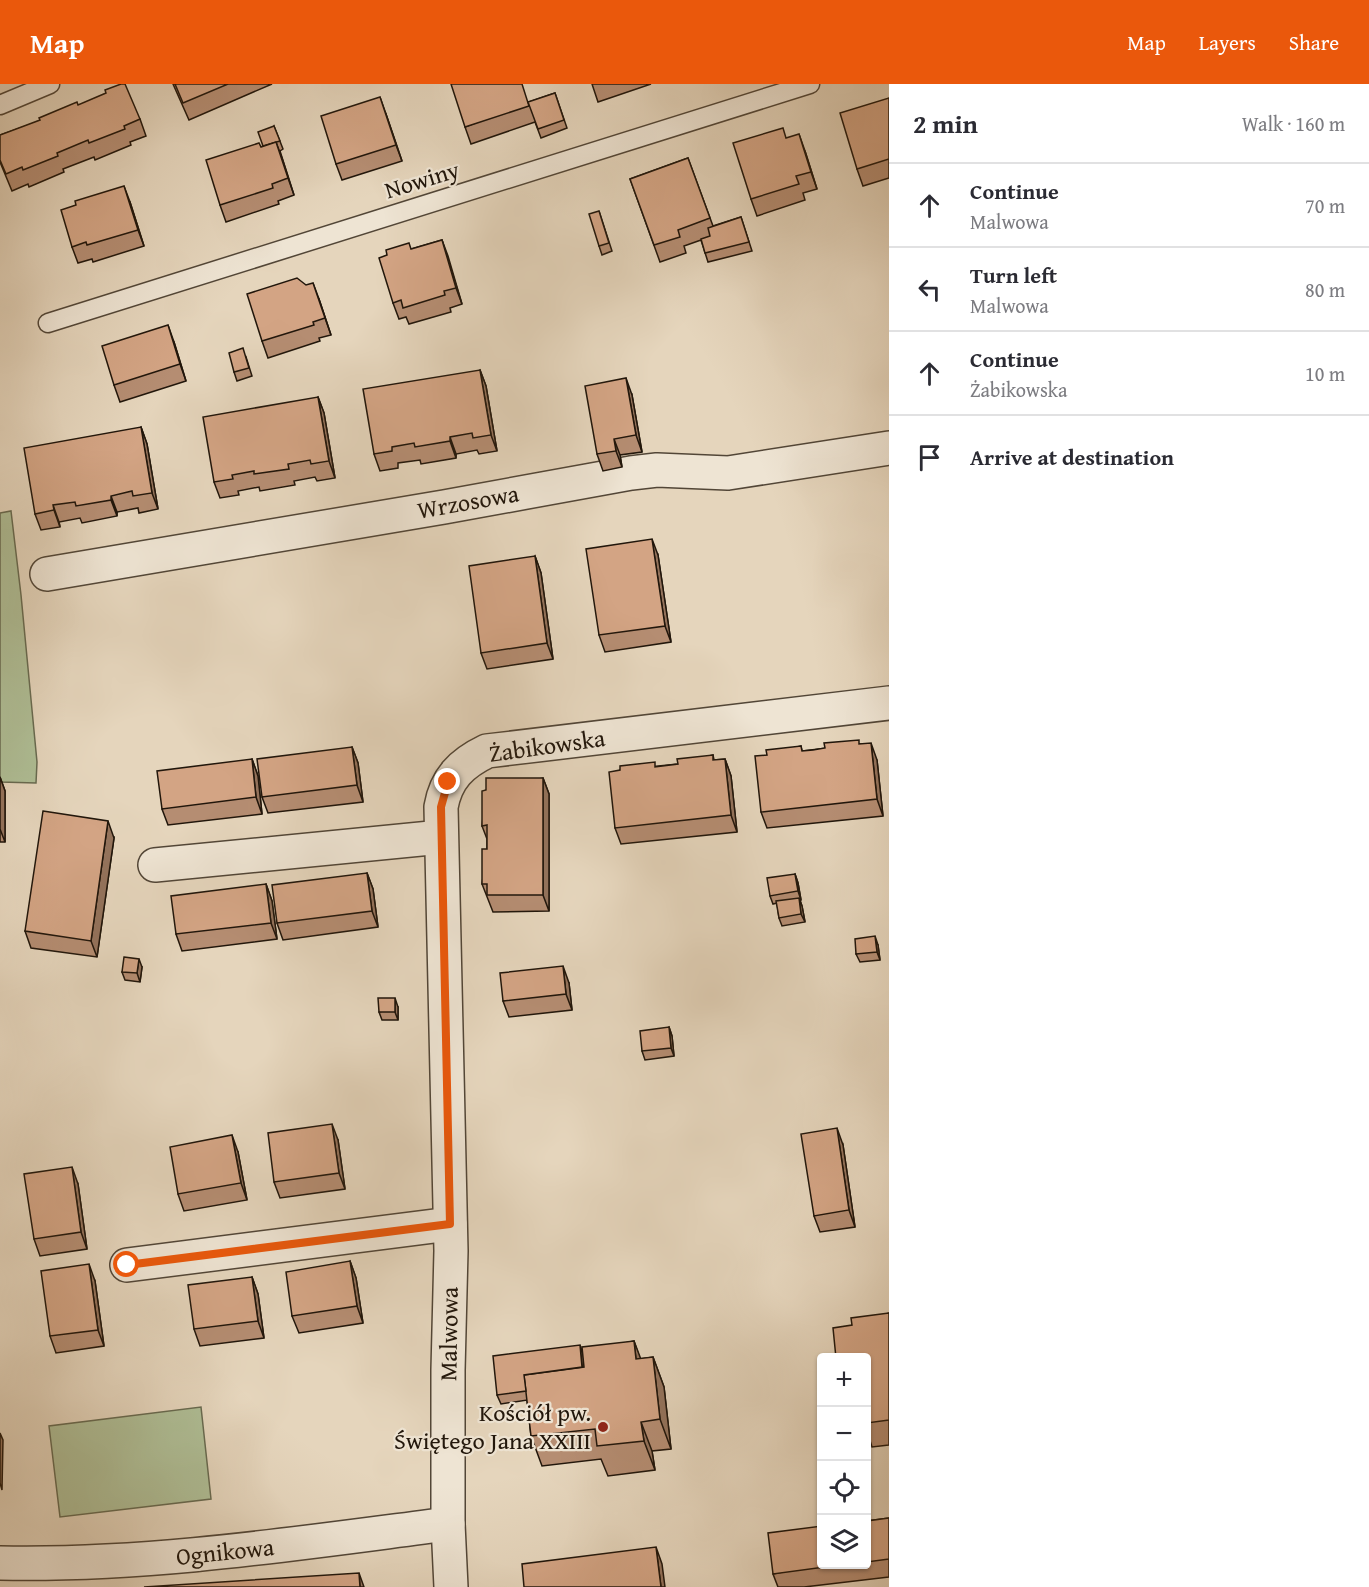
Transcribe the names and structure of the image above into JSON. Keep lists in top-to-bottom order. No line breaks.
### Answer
{"streets":{"street":["Wrzosowa","Żabikowska","Malwowa","Ognikowa"],"lane":["Nowiny"]},"crossings":[["Żabikowska","Malwowa"],["Malwowa","Ognikowa"]],"places":["Kościół pw. Świętego Jana XXIII"],"page":{"header":"Map","nav":["Map","Layers","Share"],"heading":["2 min","Walk · 160 m"],"list":[["Continue","Malwowa","70 m"],["Turn left","Malwowa","80 m"],["Continue","Żabikowska","10 m"],"Arrive at destination"],"map_buttons":["+","−"]}}
